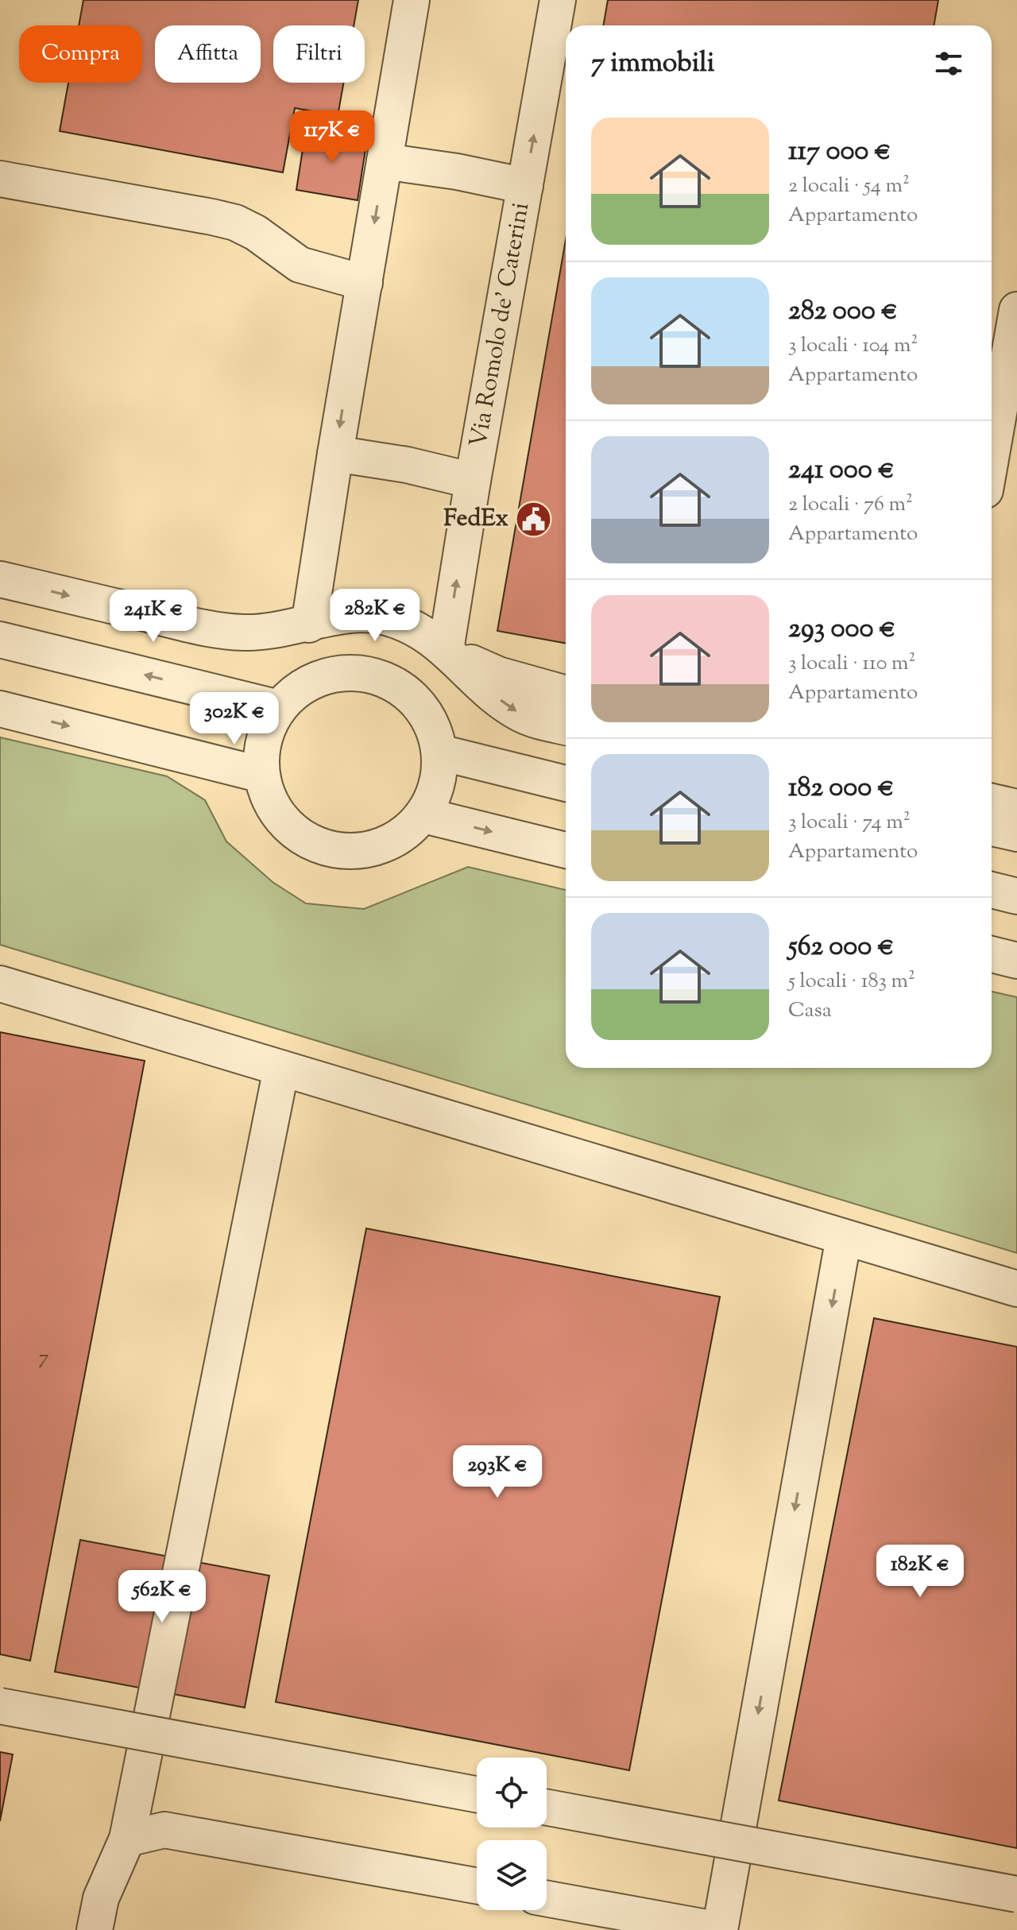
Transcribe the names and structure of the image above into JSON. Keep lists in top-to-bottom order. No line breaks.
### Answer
{"streets":{"street":["Via Romolo de' Caterini"]},"places":{"public building":["FedEx"]},"house_numbers":["7"],"page":{"chip":["Compra","Affitta","Filtri"],"heading":"7 immobili","list":[{"name":"117 000 €","note":"2 locali · 54 m² · Appartamento"},{"name":"282 000 €","note":"3 locali · 104 m² · Appartamento"},{"name":"241 000 €","note":"2 locali · 76 m² · Appartamento"},{"name":"293 000 €","note":"3 locali · 110 m² · Appartamento"},{"name":"182 000 €","note":"3 locali · 74 m² · Appartamento"},{"name":"562 000 €","note":"5 locali · 183 m² · Casa"}],"price":["117K €","282K €","241K €","302K €","293K €","182K €","562K €"]}}
